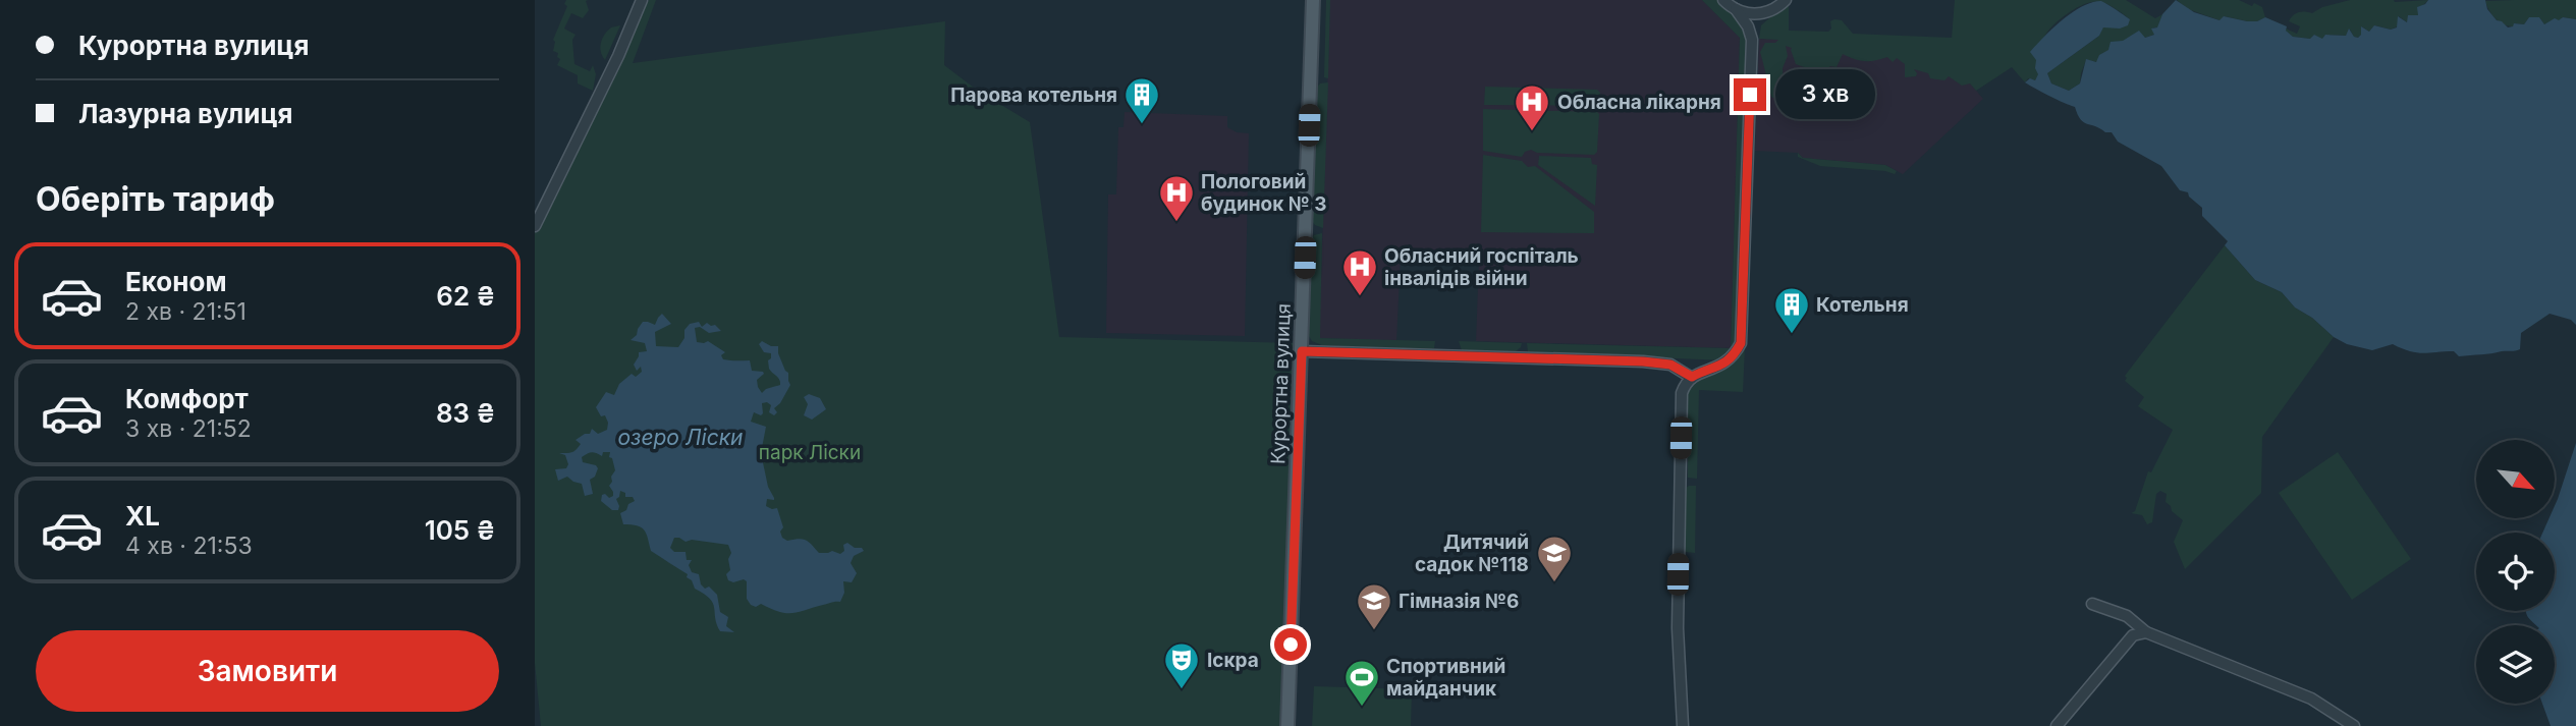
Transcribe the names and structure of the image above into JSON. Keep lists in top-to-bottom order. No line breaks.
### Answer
{"streets":{"main road":["Курортна вулиця"]},"water":["озеро Ліски"],"parks":["парк Ліски"],"places":{"building":["Парова котельня","Котельня"],"hospital":["Обласна лікарня","Пологовий будинок № 3","Обласний госпіталь інвалідів війни"],"school or university":["Дитячий садок №118","Гімназія №6"],"theatre":["Іскра"],"sports":["Спортивний майданчик"]},"north":"bottom right","page":{"banner":["Курортна вулиця","Лазурна вулиця"],"bubble":"3 хв","heading":"Оберіть тариф","list":[{"name":"Економ","note":"2 хв · 21:51","value":"62 ₴"},{"name":"Комфорт","note":"3 хв · 21:52","value":"83 ₴"},{"name":"XL","note":"4 хв · 21:53","value":"105 ₴"}],"buttons":"Замовити"}}
